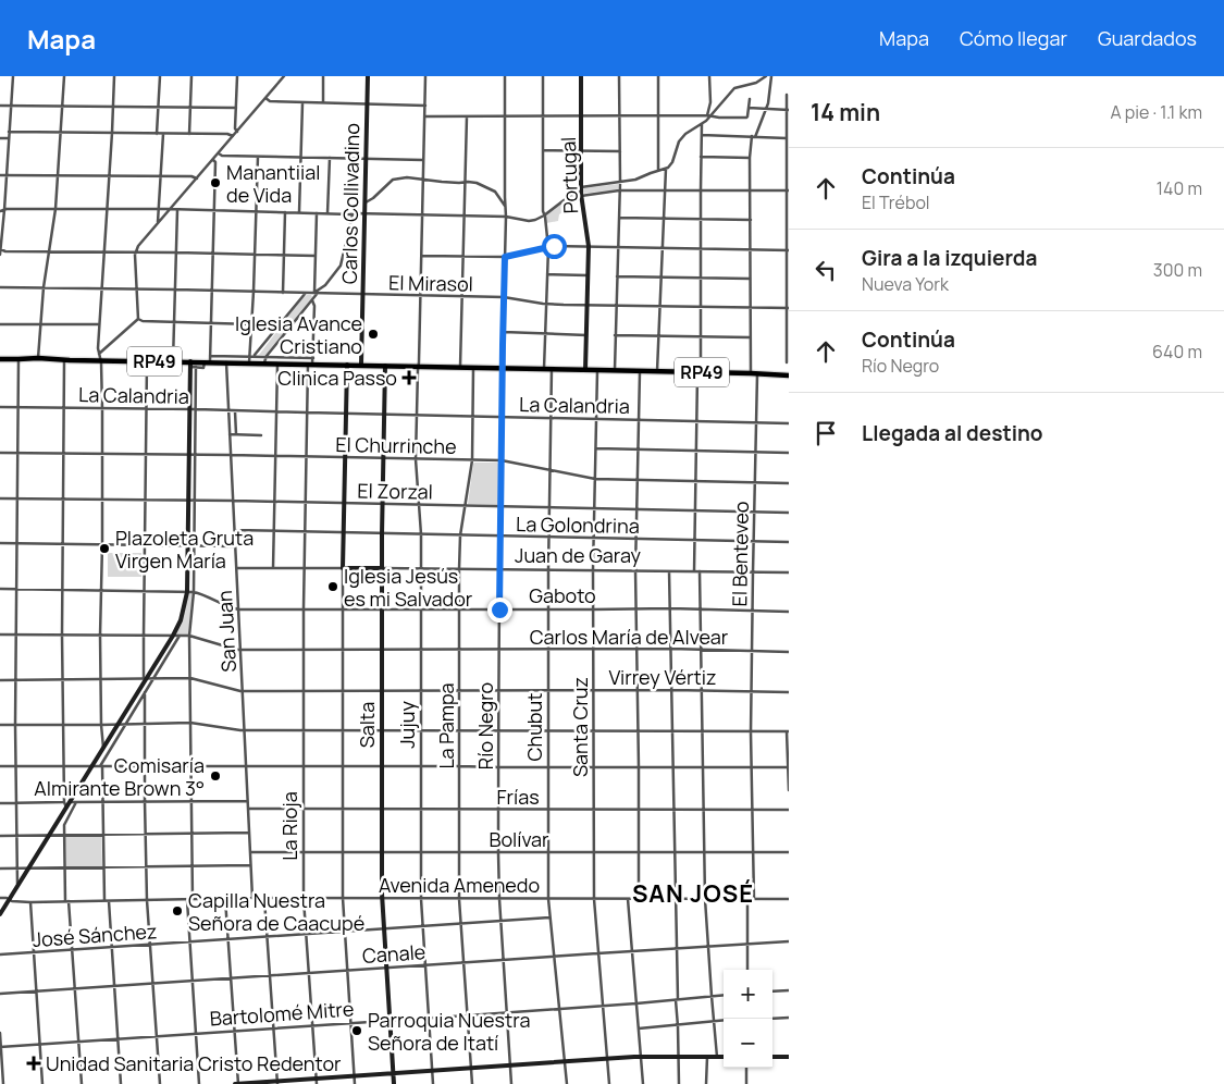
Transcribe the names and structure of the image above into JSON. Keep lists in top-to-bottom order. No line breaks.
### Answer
{"streets":{"main road":["RP49"],"street":["Portugal","Carlos Collivadino","El Mirasol","La Calandria","El Churrinche","El Zorzal","La Golondrina","El Benteveo","Juan de Garay","Gaboto","San Juan","Carlos María de Alvear","Virrey Vértiz","Salta","Jujuy","La Pampa","Río Negro","Chubut","Santa Cruz","Frías","La Rioja","Bolívar","Avenida Amenedo","José Sánchez","Canale","Bartolomé Mitre"]},"crossings":[["Portugal","El Mirasol"],["Portugal","RP49"],["Carlos Collivadino","El Mirasol"],["Carlos Collivadino","RP49"],["El Mirasol","Jujuy"],["El Mirasol","Río Negro"],["RP49","El Benteveo"],["RP49","San Juan"],["RP49","Salta"],["RP49","Jujuy"],["RP49","La Pampa"],["RP49","Río Negro"],["RP49","Chubut"],["RP49","Santa Cruz"],["RP49","La Rioja"],["La Calandria","El Benteveo"],["La Calandria","San Juan"],["La Calandria","Salta"],["La Calandria","Jujuy"],["La Calandria","La Pampa"],["La Calandria","Río Negro"],["La Calandria","Chubut"],["La Calandria","Santa Cruz"],["La Calandria","La Rioja"],["El Churrinche","El Benteveo"],["El Churrinche","San Juan"],["El Churrinche","Salta"],["El Churrinche","Jujuy"],["El Churrinche","La Pampa"],["El Churrinche","Río Negro"],["El Churrinche","Chubut"],["El Churrinche","Santa Cruz"],["El Churrinche","La Rioja"],["El Zorzal","El Benteveo"],["El Zorzal","San Juan"],["El Zorzal","Salta"],["El Zorzal","Jujuy"],["El Zorzal","La Pampa"],["El Zorzal","Río Negro"],["El Zorzal","Chubut"],["El Zorzal","Santa Cruz"],["El Zorzal","La Rioja"],["La Golondrina","El Benteveo"],["La Golondrina","San Juan"],["La Golondrina","Salta"],["La Golondrina","Jujuy"],["La Golondrina","La Pampa"],["La Golondrina","Río Negro"],["La Golondrina","Chubut"],["La Golondrina","Santa Cruz"],["La Golondrina","La Rioja"],["El Benteveo","Juan de Garay"],["El Benteveo","Gaboto"],["El Benteveo","Carlos María de Alvear"],["El Benteveo","Virrey Vértiz"],["El Benteveo","Frías"],["El Benteveo","Bolívar"],["El Benteveo","Avenida Amenedo"],["Juan de Garay","San Juan"],["Juan de Garay","Salta"],["Juan de Garay","Jujuy"],["Juan de Garay","La Pampa"],["Juan de Garay","Río Negro"],["Juan de Garay","Chubut"],["Juan de Garay","Santa Cruz"],["Juan de Garay","La Rioja"],["Gaboto","San Juan"],["Gaboto","Salta"],["Gaboto","Jujuy"],["Gaboto","La Pampa"],["Gaboto","Río Negro"],["Gaboto","Chubut"],["Gaboto","Santa Cruz"],["Gaboto","La Rioja"],["San Juan","Carlos María de Alvear"],["San Juan","Virrey Vértiz"],["San Juan","Frías"],["San Juan","Bolívar"],["San Juan","Avenida Amenedo"],["Carlos María de Alvear","Salta"],["Carlos María de Alvear","Jujuy"],["Carlos María de Alvear","La Pampa"],["Carlos María de Alvear","Río Negro"],["Carlos María de Alvear","Chubut"],["Carlos María de Alvear","Santa Cruz"],["Carlos María de Alvear","La Rioja"],["Virrey Vértiz","Salta"],["Virrey Vértiz","Jujuy"],["Virrey Vértiz","La Pampa"],["Virrey Vértiz","Río Negro"],["Virrey Vértiz","Chubut"],["Virrey Vértiz","Santa Cruz"],["Virrey Vértiz","La Rioja"],["Salta","Frías"],["Salta","Bolívar"],["Salta","Avenida Amenedo"],["Salta","José Sánchez"],["Salta","Canale"],["Salta","Bartolomé Mitre"],["Jujuy","Frías"],["Jujuy","Bolívar"],["Jujuy","Avenida Amenedo"],["Jujuy","José Sánchez"],["Jujuy","Canale"],["Jujuy","Bartolomé Mitre"],["La Pampa","Frías"],["La Pampa","Bolívar"],["La Pampa","Avenida Amenedo"],["La Pampa","José Sánchez"],["La Pampa","Canale"],["La Pampa","Bartolomé Mitre"],["Río Negro","Frías"],["Río Negro","Bolívar"],["Río Negro","Avenida Amenedo"],["Río Negro","José Sánchez"],["Río Negro","Canale"],["Río Negro","Bartolomé Mitre"],["Chubut","Frías"],["Chubut","Bolívar"],["Chubut","Avenida Amenedo"],["Chubut","José Sánchez"],["Chubut","Canale"],["Chubut","Bartolomé Mitre"],["Santa Cruz","Frías"],["Santa Cruz","Bolívar"],["Santa Cruz","Avenida Amenedo"],["Santa Cruz","Canale"],["Santa Cruz","Bartolomé Mitre"],["Frías","La Rioja"],["La Rioja","Bolívar"],["La Rioja","Avenida Amenedo"],["La Rioja","José Sánchez"],["La Rioja","Canale"],["La Rioja","Bartolomé Mitre"]],"districts":["SAN JOSÉ"],"places":{"other":["Manantiial de Vida","Iglesia Avance Cristiano","Plazoleta Gruta Virgen María","Iglesia Jesús es mi Salvador","Comisaría Almirante Brown 3°","Capilla Nuestra Señora de Caacupé","Parroquia Nuestra Señora de Itatí"],"health":["Clinica Passo","Unidad Sanitaria Cristo Redentor"]},"page":{"header":"Mapa","nav":["Mapa","Cómo llegar","Guardados"],"heading":["14 min","A pie · 1.1 km"],"list":[["Continúa","El Trébol","140 m"],["Gira a la izquierda","Nueva York","300 m"],["Continúa","Río Negro","640 m"],"Llegada al destino"],"map_buttons":["+","−"]}}
